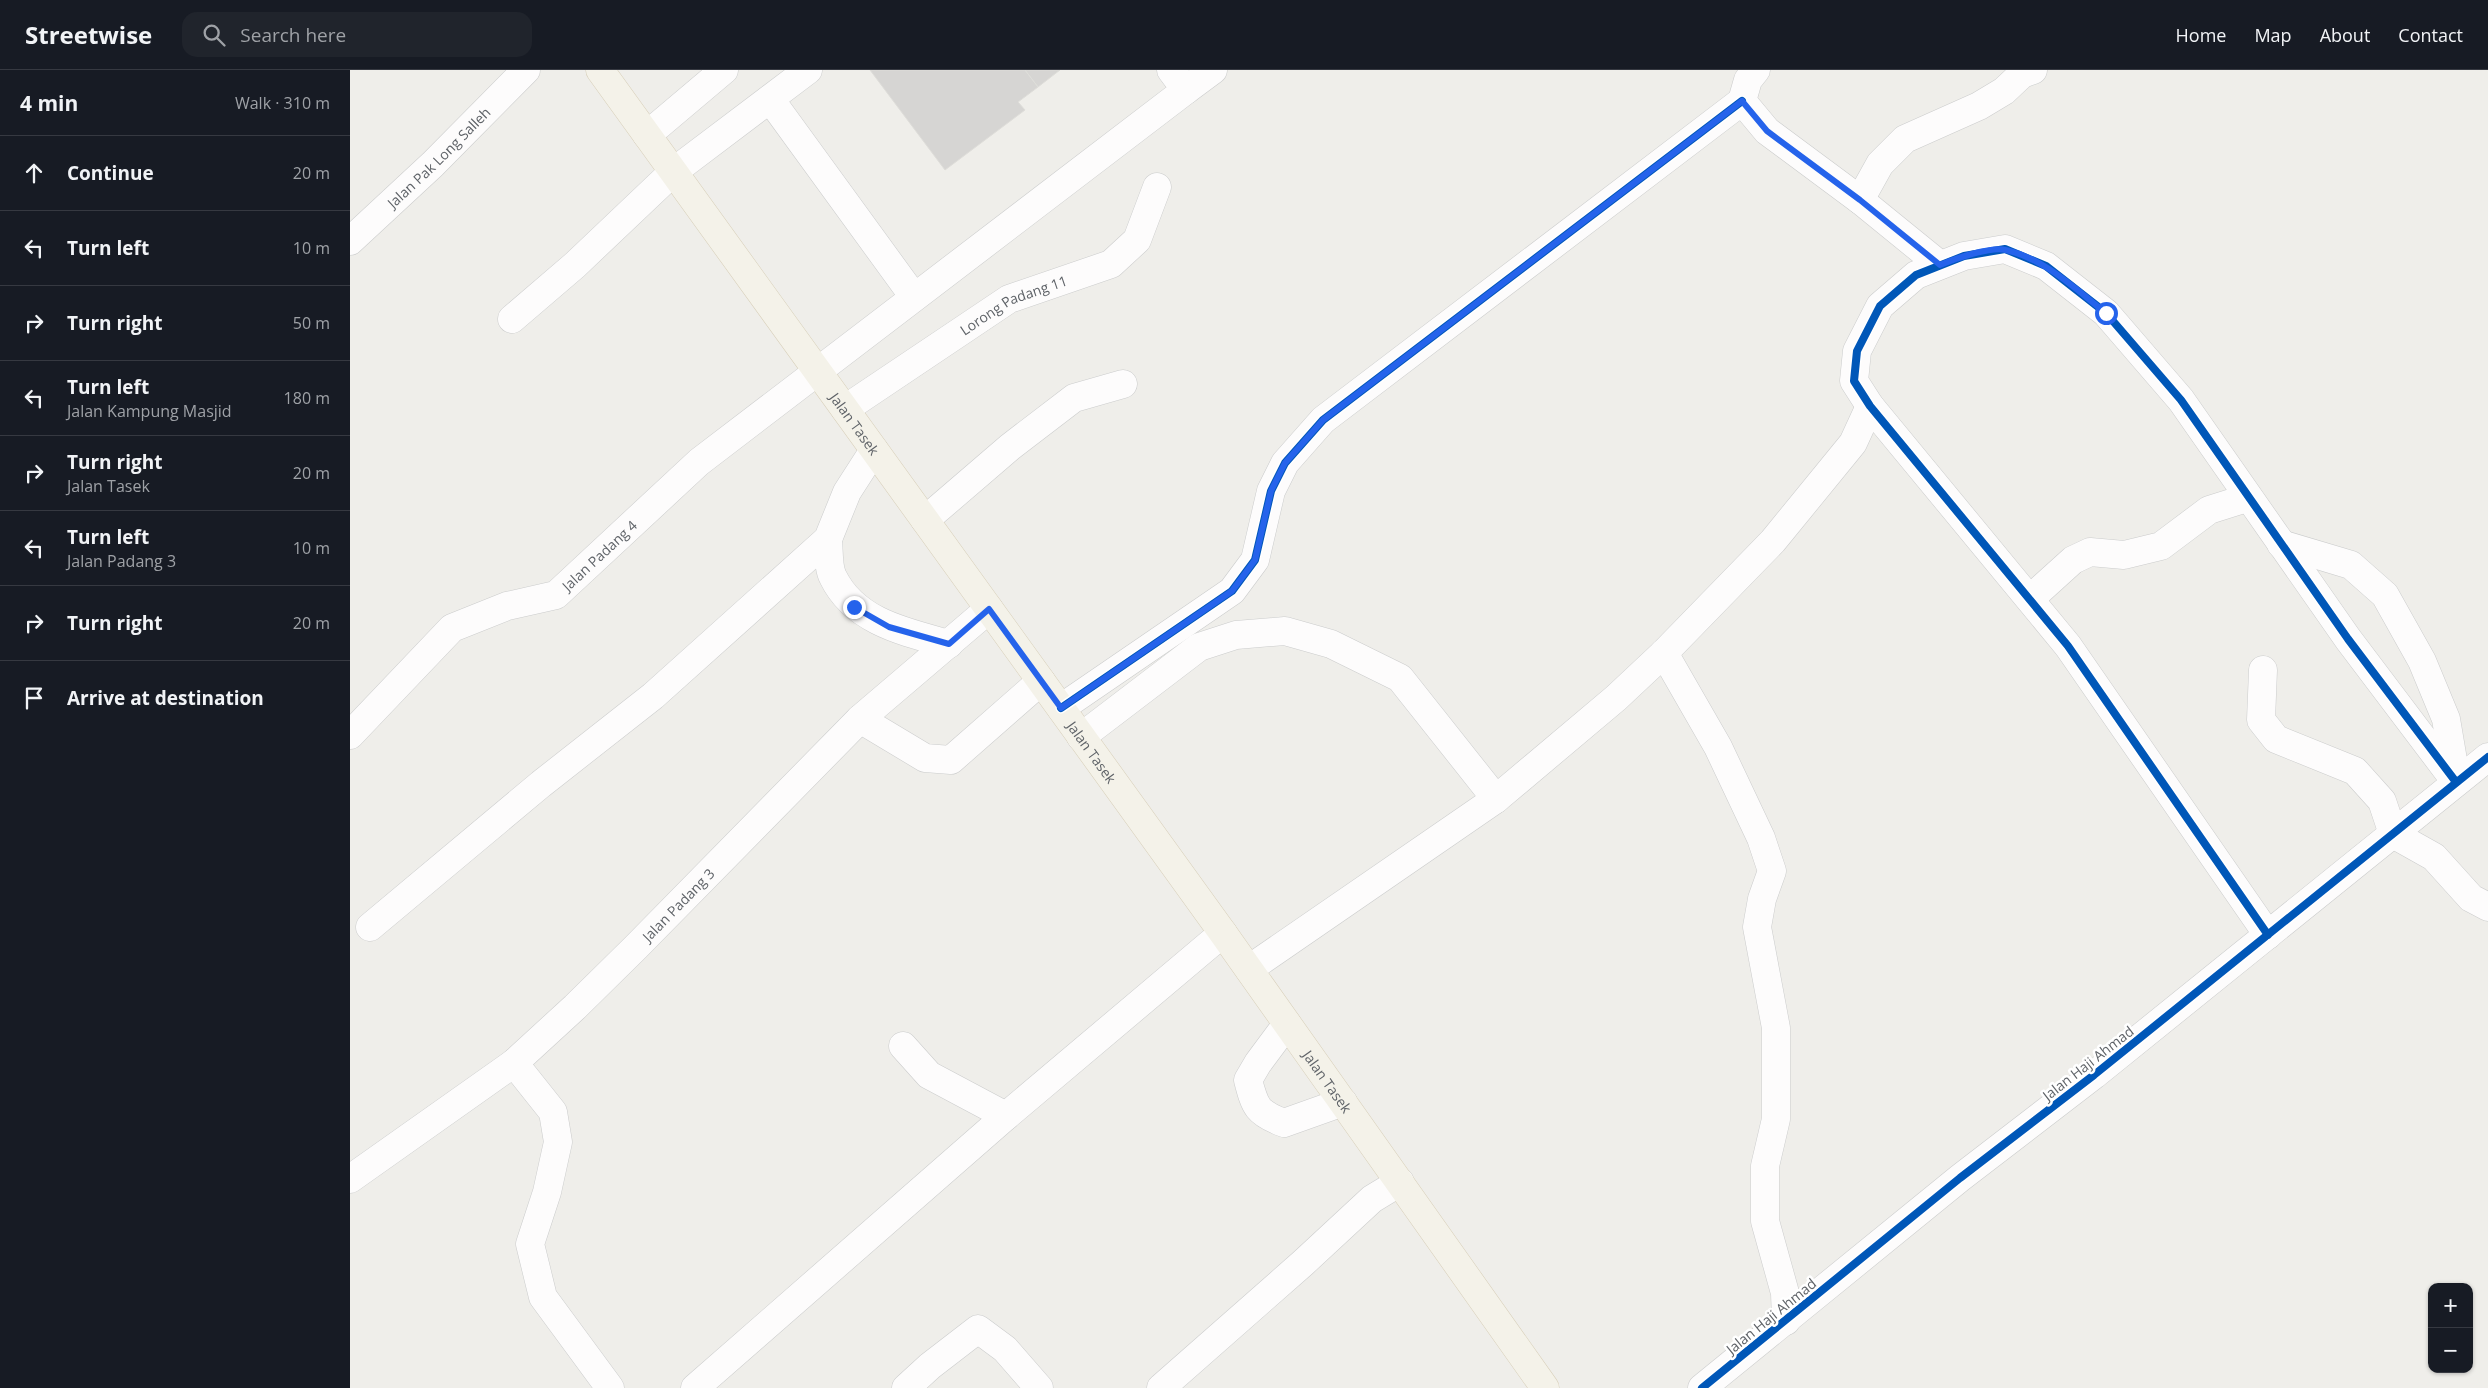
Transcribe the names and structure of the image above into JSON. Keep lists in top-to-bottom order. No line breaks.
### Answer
{"streets":{"main road":["Jalan Tasek"],"street":["Jalan Pak Long Salleh","Lorong Padang 11","Jalan Padang 4","Jalan Padang 3","Jalan Haji Ahmad"]},"crossings":[["Lorong Padang 11","Jalan Tasek"],["Jalan Tasek","Jalan Padang 4"],["Jalan Tasek","Jalan Padang 3"]],"page":{"header":"Streetwise","search":"Search here","nav":["Home","Map","About","Contact"],"heading":["4 min","Walk · 310 m"],"list":[["Continue","20 m"],["Turn left","10 m"],["Turn right","50 m"],["Turn left","Jalan Kampung Masjid","180 m"],["Turn right","Jalan Tasek","20 m"],["Turn left","Jalan Padang 3","10 m"],["Turn right","20 m"],"Arrive at destination"],"map_buttons":["+","−"]}}
